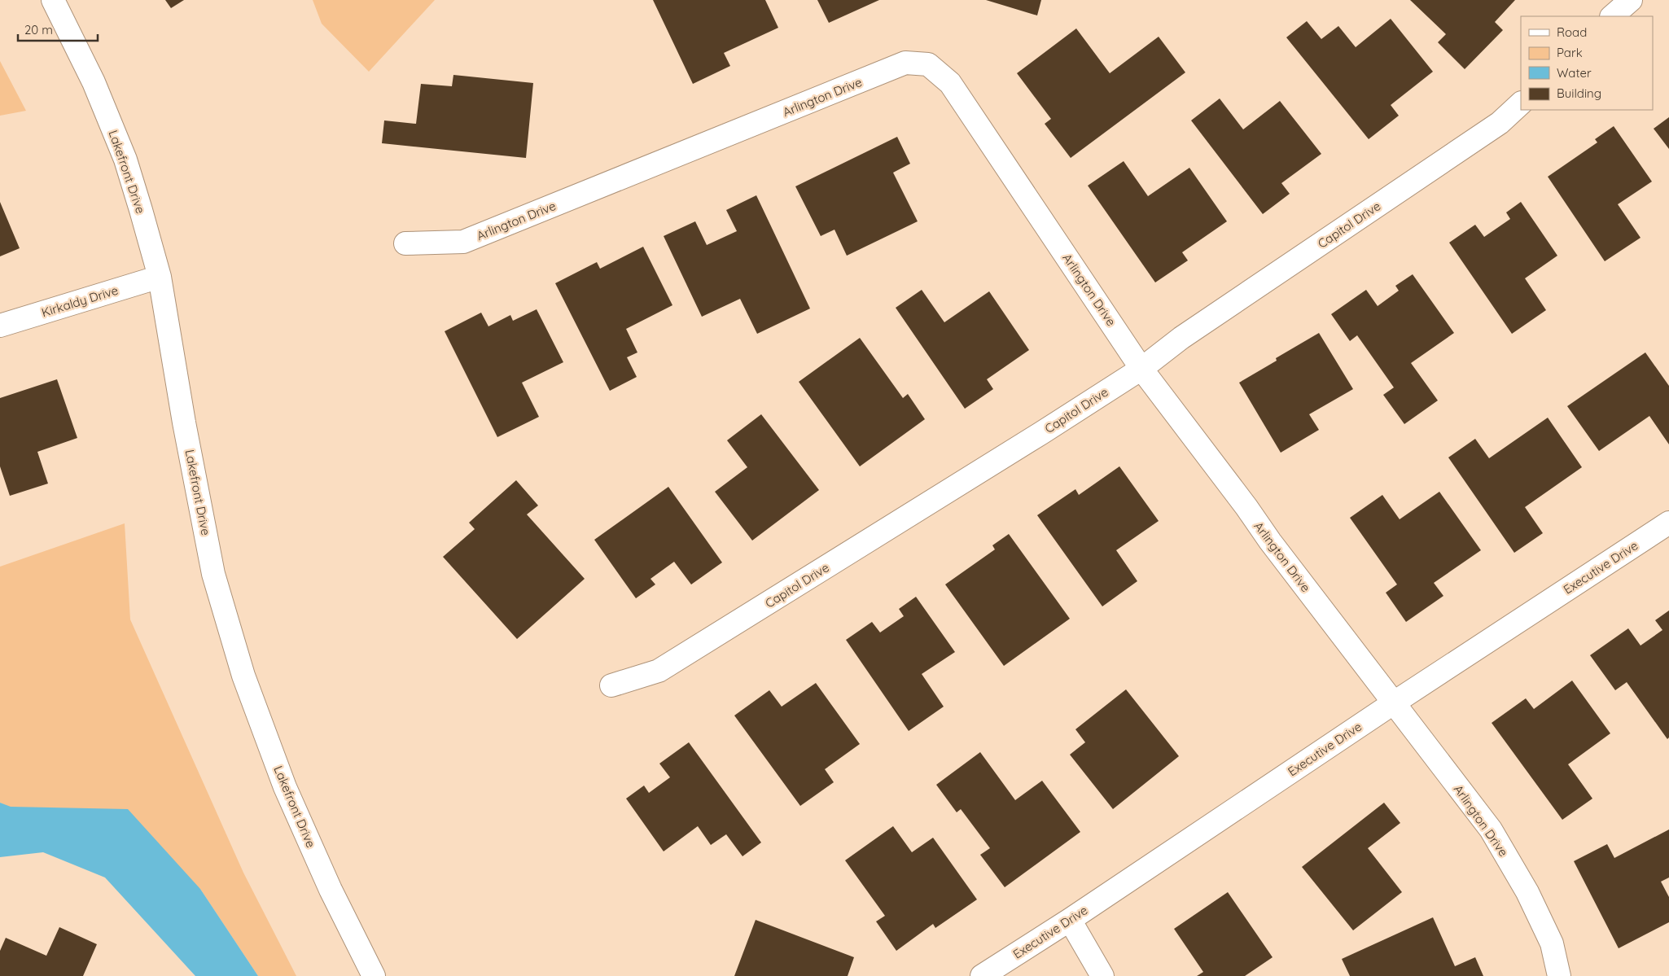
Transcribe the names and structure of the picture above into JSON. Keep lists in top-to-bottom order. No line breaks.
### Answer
{"streets":{"street":["Arlington Drive","Lakefront Drive","Capitol Drive","Kirkaldy Drive","Executive Drive"]},"crossings":[["Arlington Drive","Capitol Drive"],["Arlington Drive","Executive Drive"],["Lakefront Drive","Kirkaldy Drive"]],"legend":["Road","Park","Water","Building"],"scale_bar":"20 m"}
